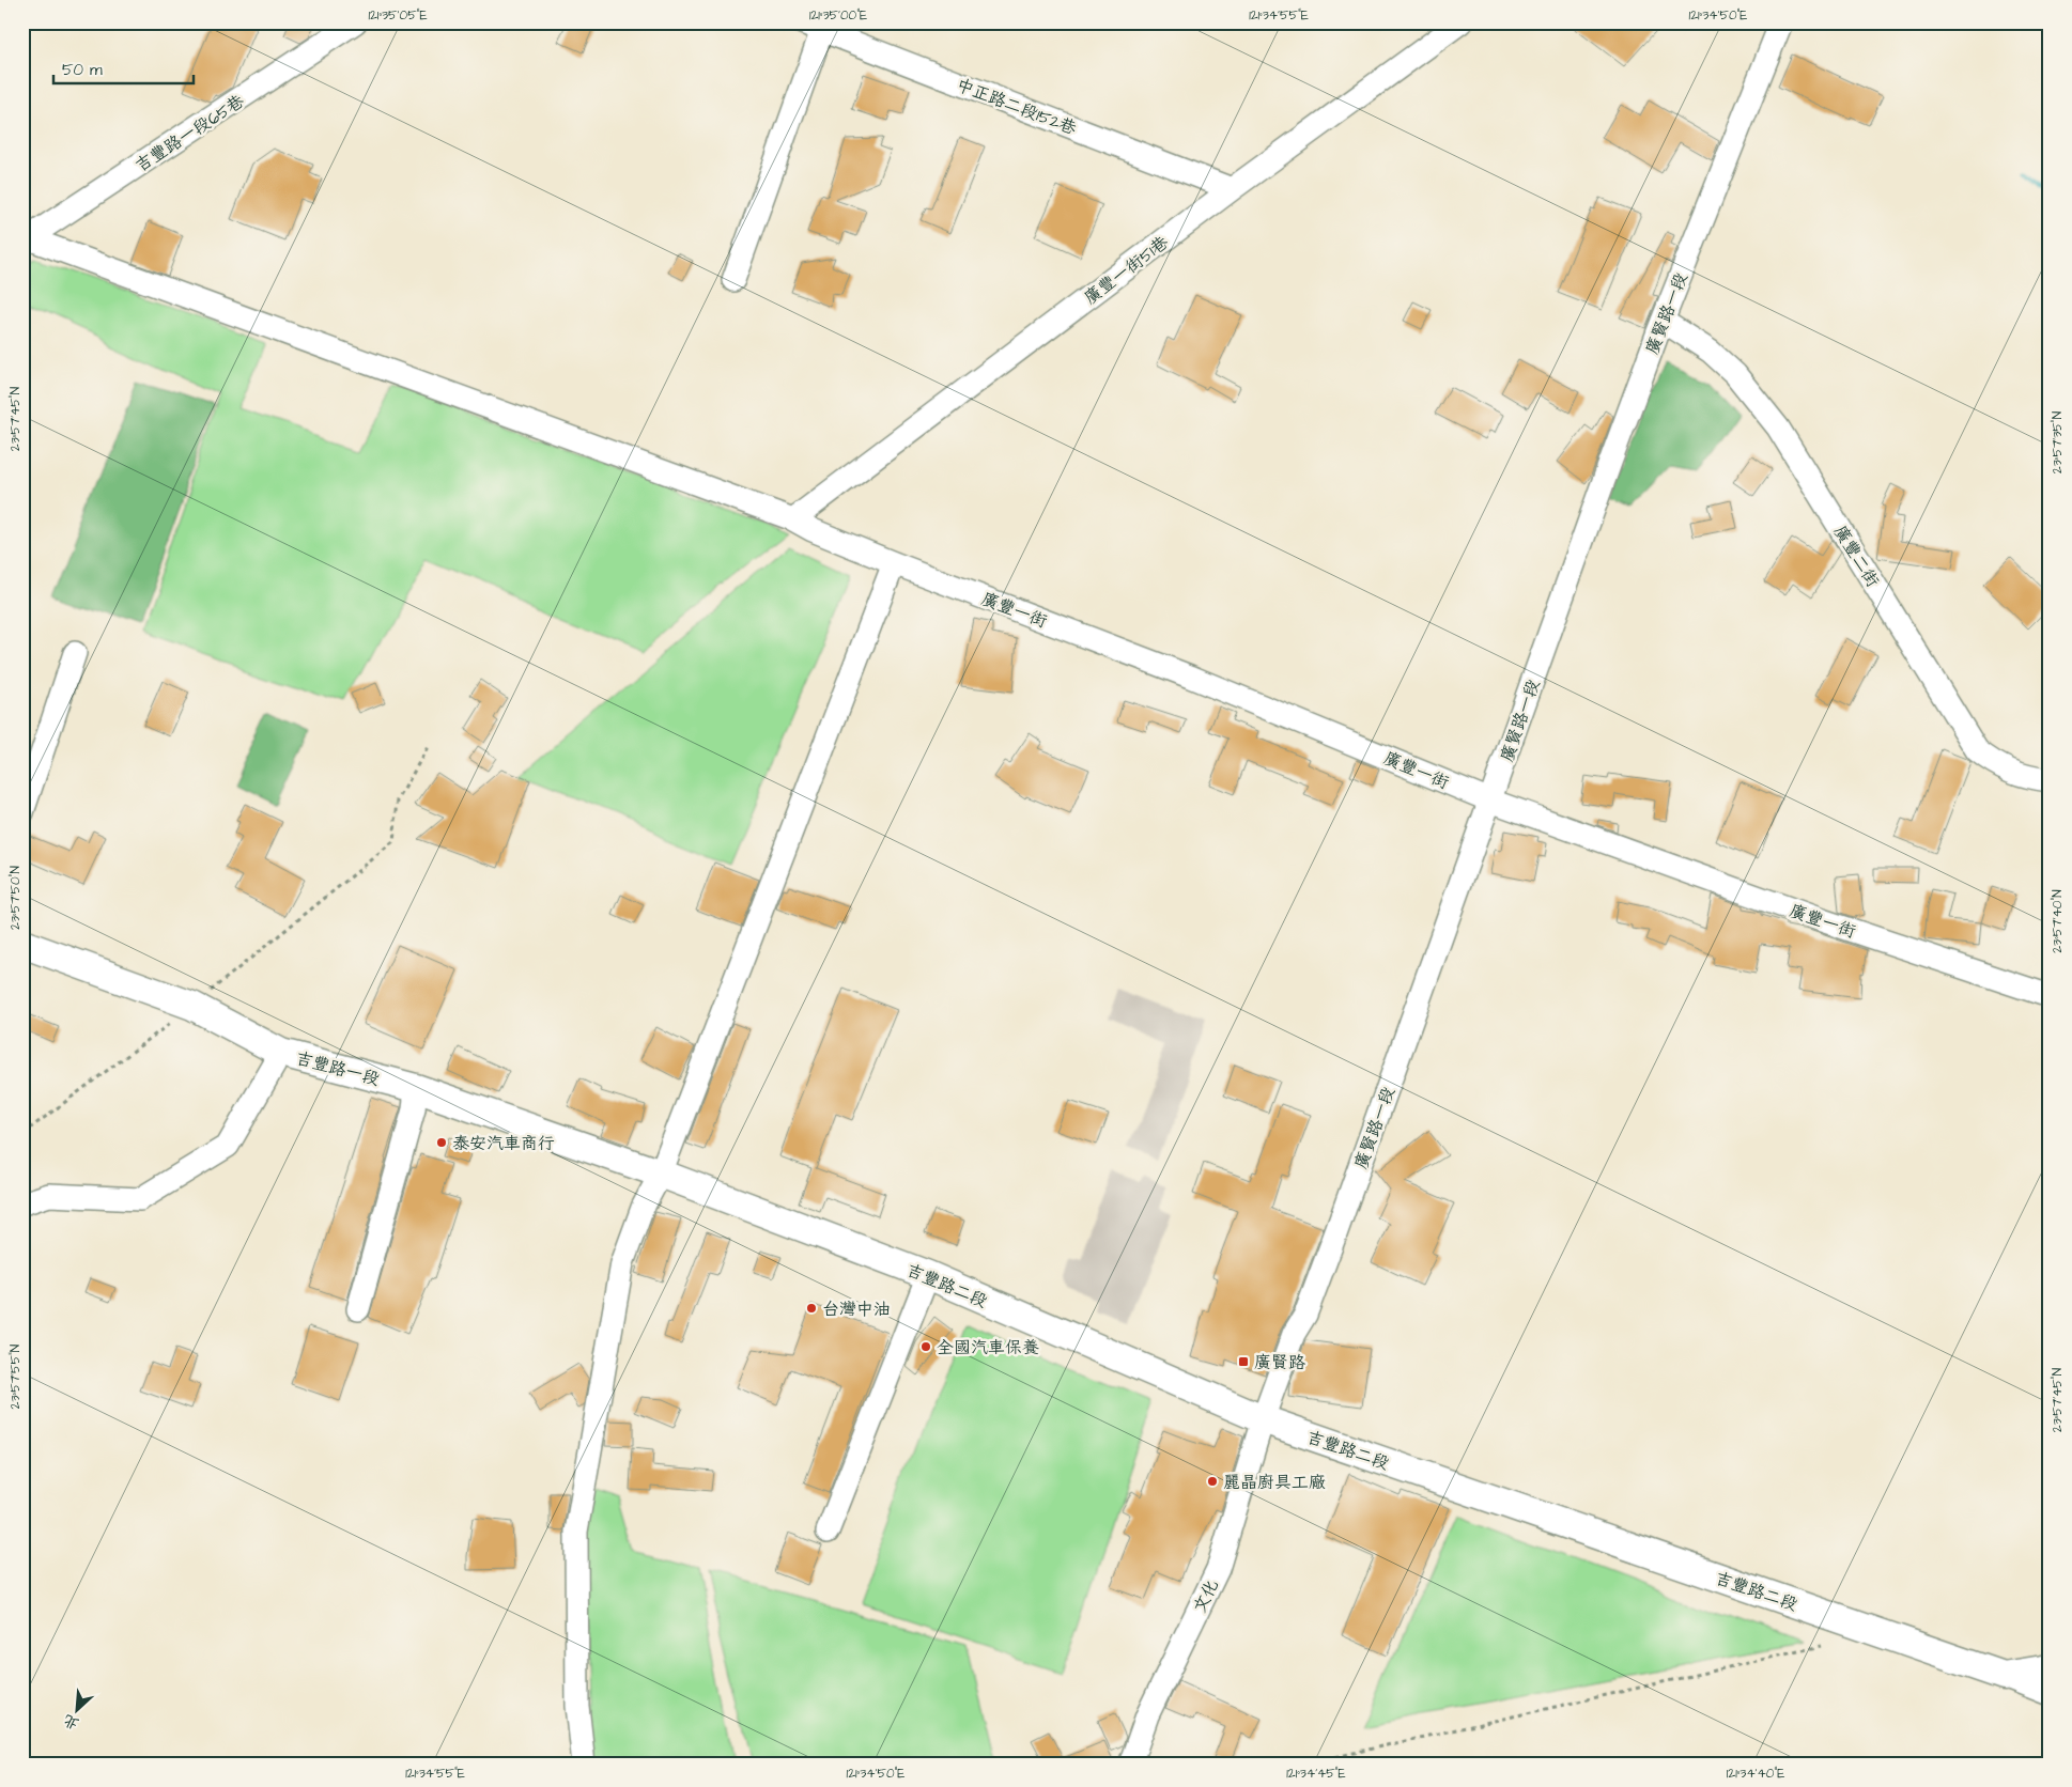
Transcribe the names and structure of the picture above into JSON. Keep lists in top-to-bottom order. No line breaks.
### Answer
{"streets":{"main road":["吉豐路一段","吉豐路二段"],"street":["中正路二段152巷","吉豐路一段65巷","廣豐一街51巷","廣賢路一段","廣豐二街","廣豐一街","文化"]},"crossings":[["中正路二段152巷","廣豐一街51巷"],["吉豐路一段65巷","廣豐一街"],["廣豐一街51巷","廣豐一街"],["廣賢路一段","廣豐二街"],["廣賢路一段","廣豐一街"],["廣賢路一段","吉豐路二段"],["廣賢路一段","文化"],["吉豐路一段","吉豐路二段"],["吉豐路二段","文化"]],"places":{"other":["泰安汽車商行","台灣中油","全國汽車保養","麗晶廚具工廠"],"transit":["廣賢路"]},"scale_bar":"50 m","north":"bottom left","coordinates":["121°35'05\"E","121°35'00\"E","121°34'55\"E","121°34'50\"E","23°57'45\"N","23°57'35\"N","23°57'50\"N","23°57'40\"N","23°57'55\"N","121°34'45\"E","121°34'40\"E"]}
